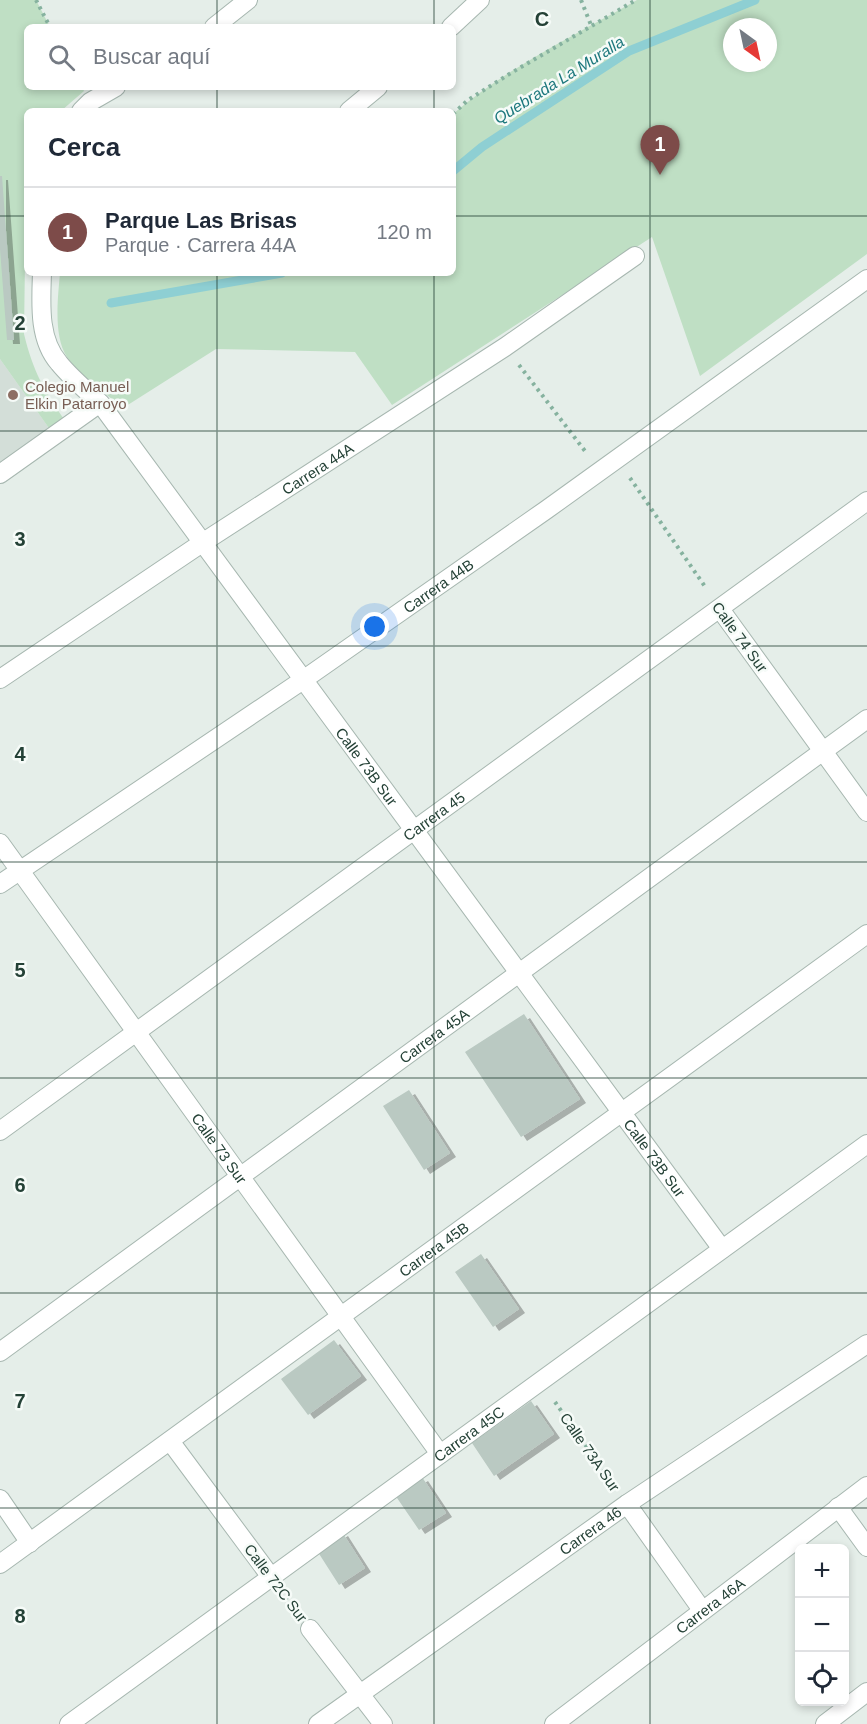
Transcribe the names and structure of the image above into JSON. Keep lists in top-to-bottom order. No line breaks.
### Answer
{"streets":{"street":["Carrera 44A","Carrera 44B","Calle 74 Sur","Calle 73B Sur","Carrera 45","Carrera 45A","Calle 73 Sur","Carrera 45B","Carrera 45C","Calle 73A Sur","Carrera 46","Calle 72C Sur","Carrera 46A"]},"crossings":[["Carrera 44A","Calle 73B Sur"],["Carrera 44B","Calle 74 Sur"],["Carrera 44B","Calle 73B Sur"],["Carrera 44B","Calle 73 Sur"],["Calle 74 Sur","Carrera 45"],["Calle 74 Sur","Carrera 45A"],["Calle 73B Sur","Carrera 45"],["Calle 73B Sur","Carrera 45A"],["Calle 73B Sur","Carrera 45B"],["Calle 73B Sur","Carrera 45C"],["Carrera 45","Calle 73 Sur"],["Carrera 45A","Calle 73 Sur"],["Calle 73 Sur","Carrera 45B"],["Calle 73 Sur","Carrera 45C"],["Carrera 45B","Calle 72C Sur"],["Carrera 45C","Calle 73A Sur"],["Carrera 45C","Calle 72C Sur"],["Calle 73A Sur","Carrera 46"],["Calle 73A Sur","Carrera 46A"],["Carrera 46","Calle 72C Sur"]],"water":["Quebrada La Muralla"],"places":["Colegio Manuel Elkin Patarroyo"],"north":"bottom right","page":{"search":"Buscar aquí","heading":"Cerca","pins":"1","list":[{"mark":"1","name":"Parque Las Brisas","note":"Parque · Carrera 44A","value":"120 m"}],"map_buttons":["+","−"]},"grid":{"columns":["C"],"rows":["2","3","4","5","6","7","8"]}}
